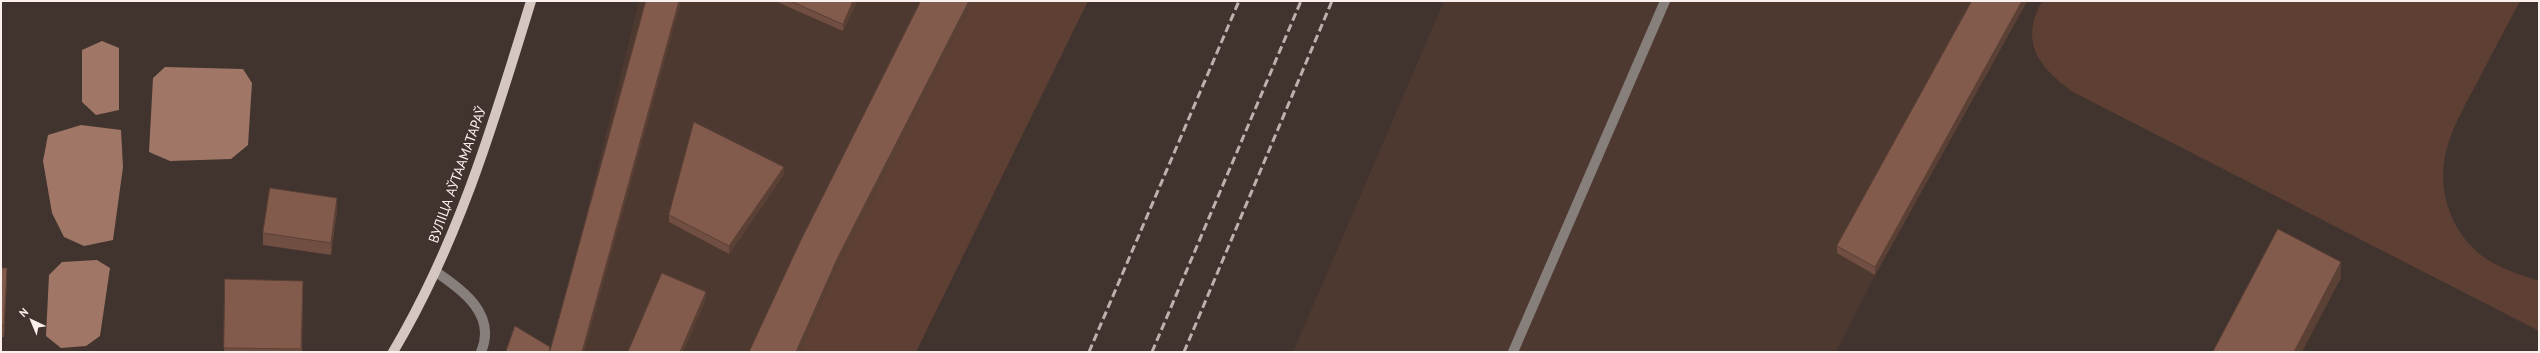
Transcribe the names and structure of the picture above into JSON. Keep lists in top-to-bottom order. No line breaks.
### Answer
{"streets":{"main road":["ВУЛІЦА АЎТААМАТАРАЎ"]},"north":"top left"}
